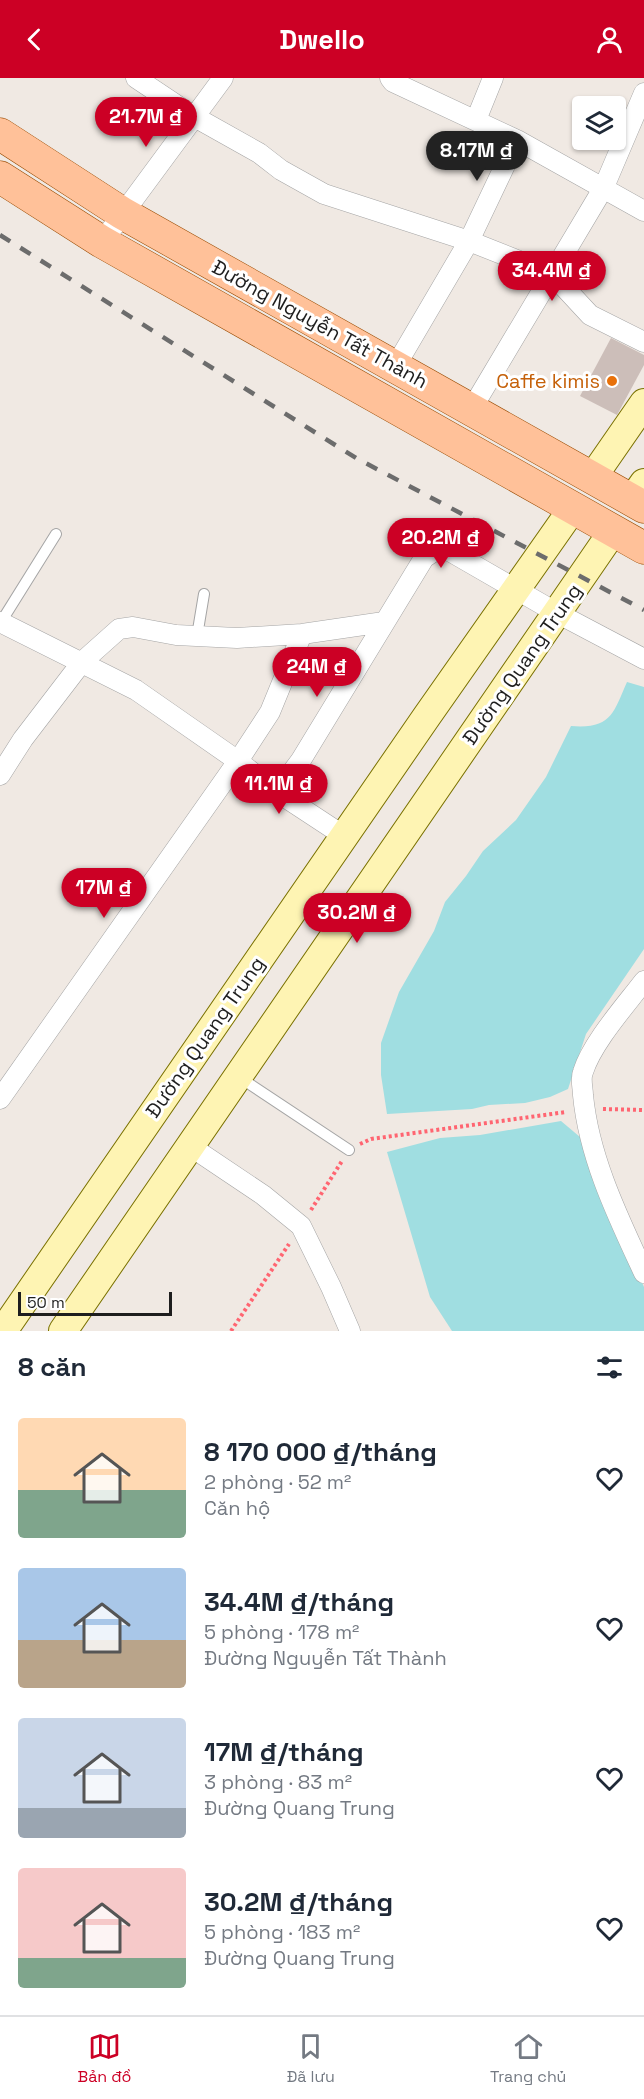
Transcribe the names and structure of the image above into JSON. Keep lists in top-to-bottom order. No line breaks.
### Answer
{"streets":{"main road":["Đường Nguyễn Tất Thành","Đường Quang Trung"]},"crossings":[["Đường Nguyễn Tất Thành","Đường Quang Trung"]],"places":["Caffe kimis"],"scale_bar":"50 m","page":{"header":"Dwello","price":["21.7M ₫","8.17M ₫","34.4M ₫","20.2M ₫","24M ₫","11.1M ₫","17M ₫","30.2M ₫"],"scale":"50 m","heading":"8 căn","list":[{"name":"8 170 000 ₫/tháng","note":"2 phòng · 52 m² · Căn hộ"},{"name":"34.4M ₫/tháng","note":"5 phòng · 178 m² · Đường Nguyễn Tất Thành"},{"name":"17M ₫/tháng","note":"3 phòng · 83 m² · Đường Quang Trung"},{"name":"30.2M ₫/tháng","note":"5 phòng · 183 m² · Đường Quang Trung"}],"tabs":["Bản đồ","Đã lưu","Trang chủ"]}}
